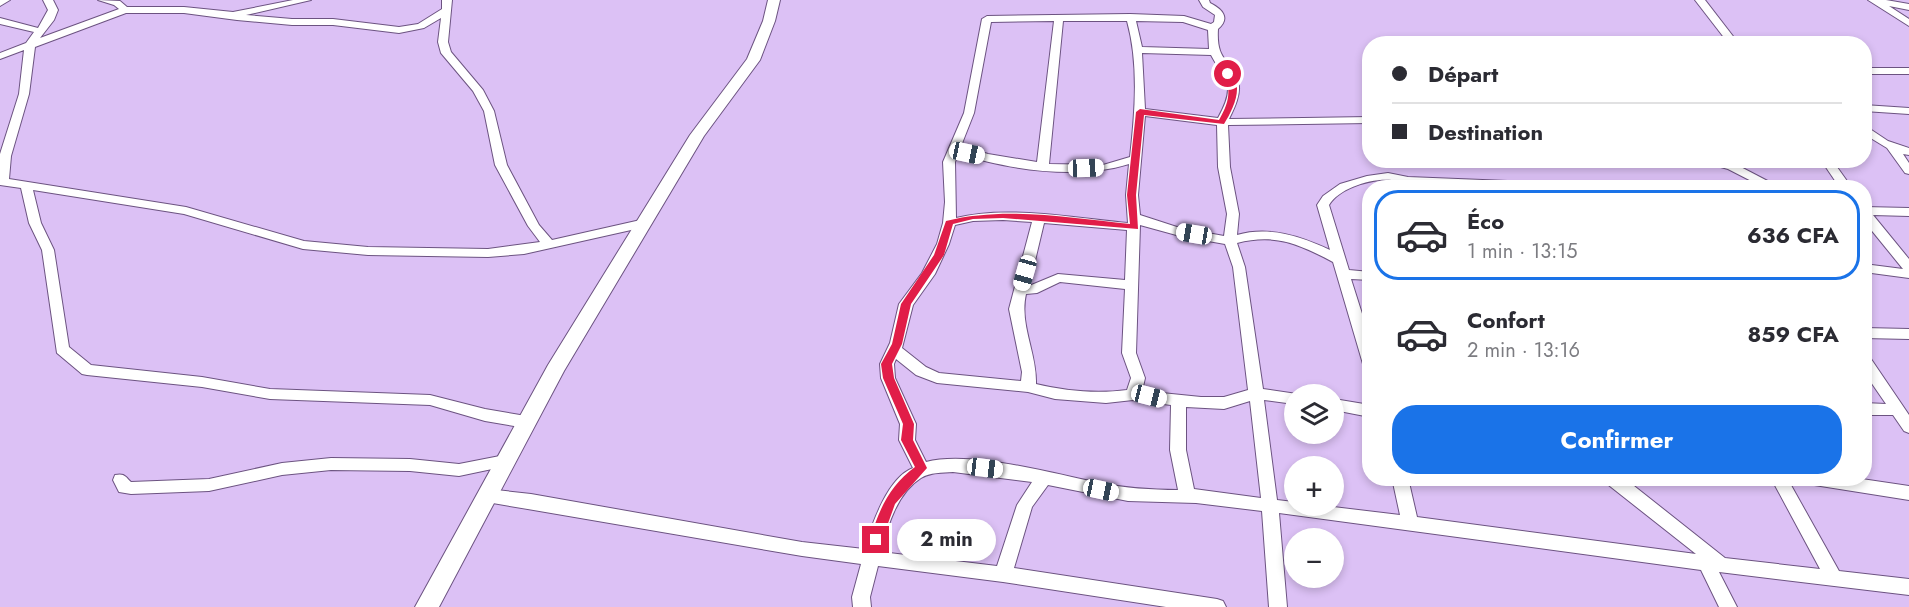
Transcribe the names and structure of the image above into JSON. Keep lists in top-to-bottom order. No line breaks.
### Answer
{"page":{"banner":["Départ","Destination"],"list":[{"name":"Éco","note":"1 min · 13:15","value":"636 CFA"},{"name":"Confort","note":"2 min · 13:16","value":"859 CFA"}],"map_buttons":["+","−"],"buttons":"Confirmer","bubble":"2 min"}}
